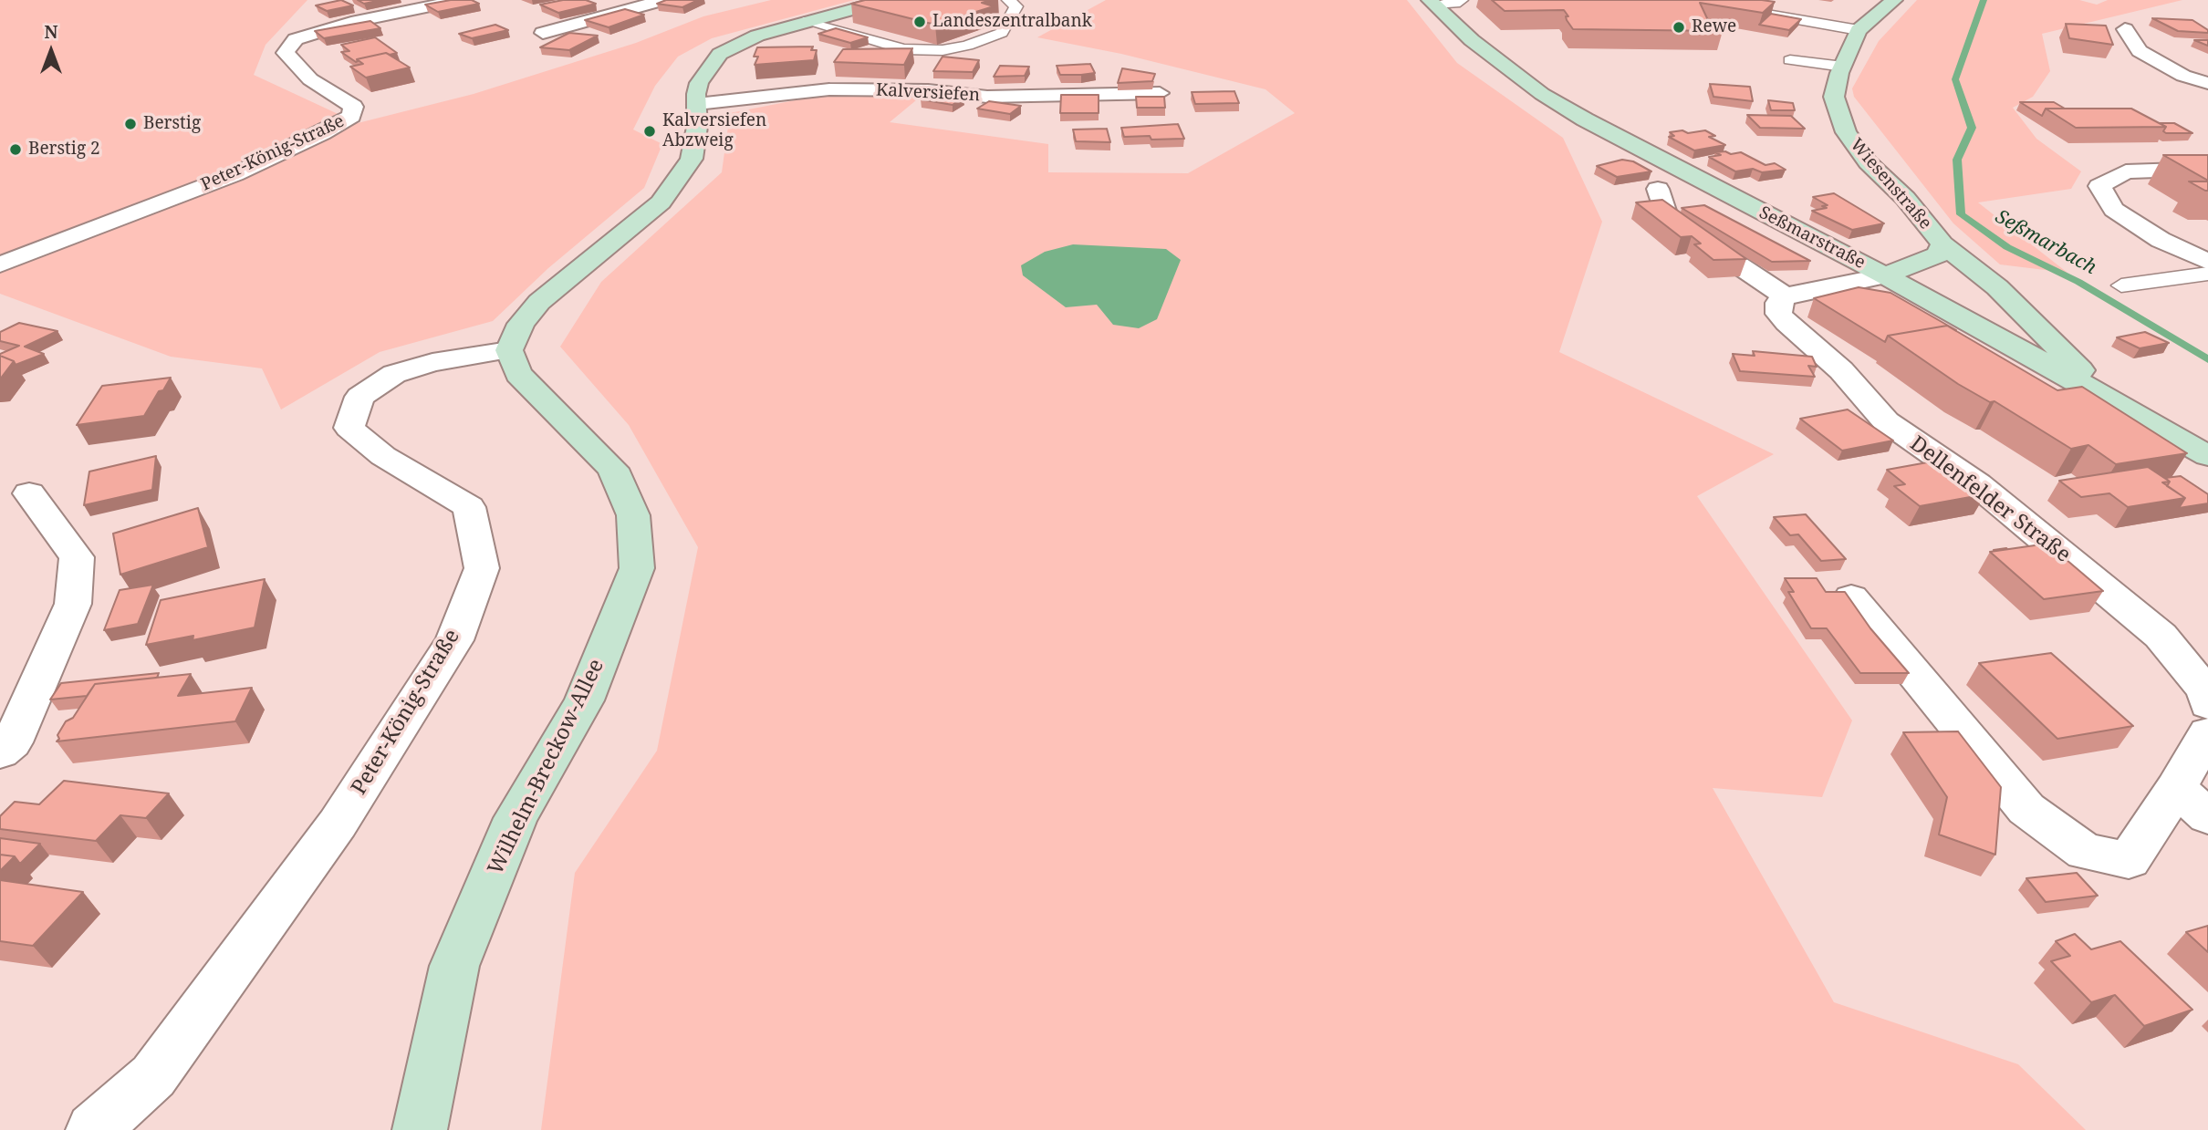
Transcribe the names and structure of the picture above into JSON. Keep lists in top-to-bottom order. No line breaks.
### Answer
{"streets":{"street":["Kalversiefen","Peter-König-Straße","Wiesenstraße","Seßmarstraße","Dellenfelder Straße","Wilhelm-Breckow-Allee"]},"crossings":[["Peter-König-Straße","Wilhelm-Breckow-Allee"],["Wiesenstraße","Seßmarstraße"]],"water":["Seßmarbach"],"places":["Landeszentralbank","Rewe","Berstig","Kalversiefen Abzweig","Berstig 2"],"north":"top"}
